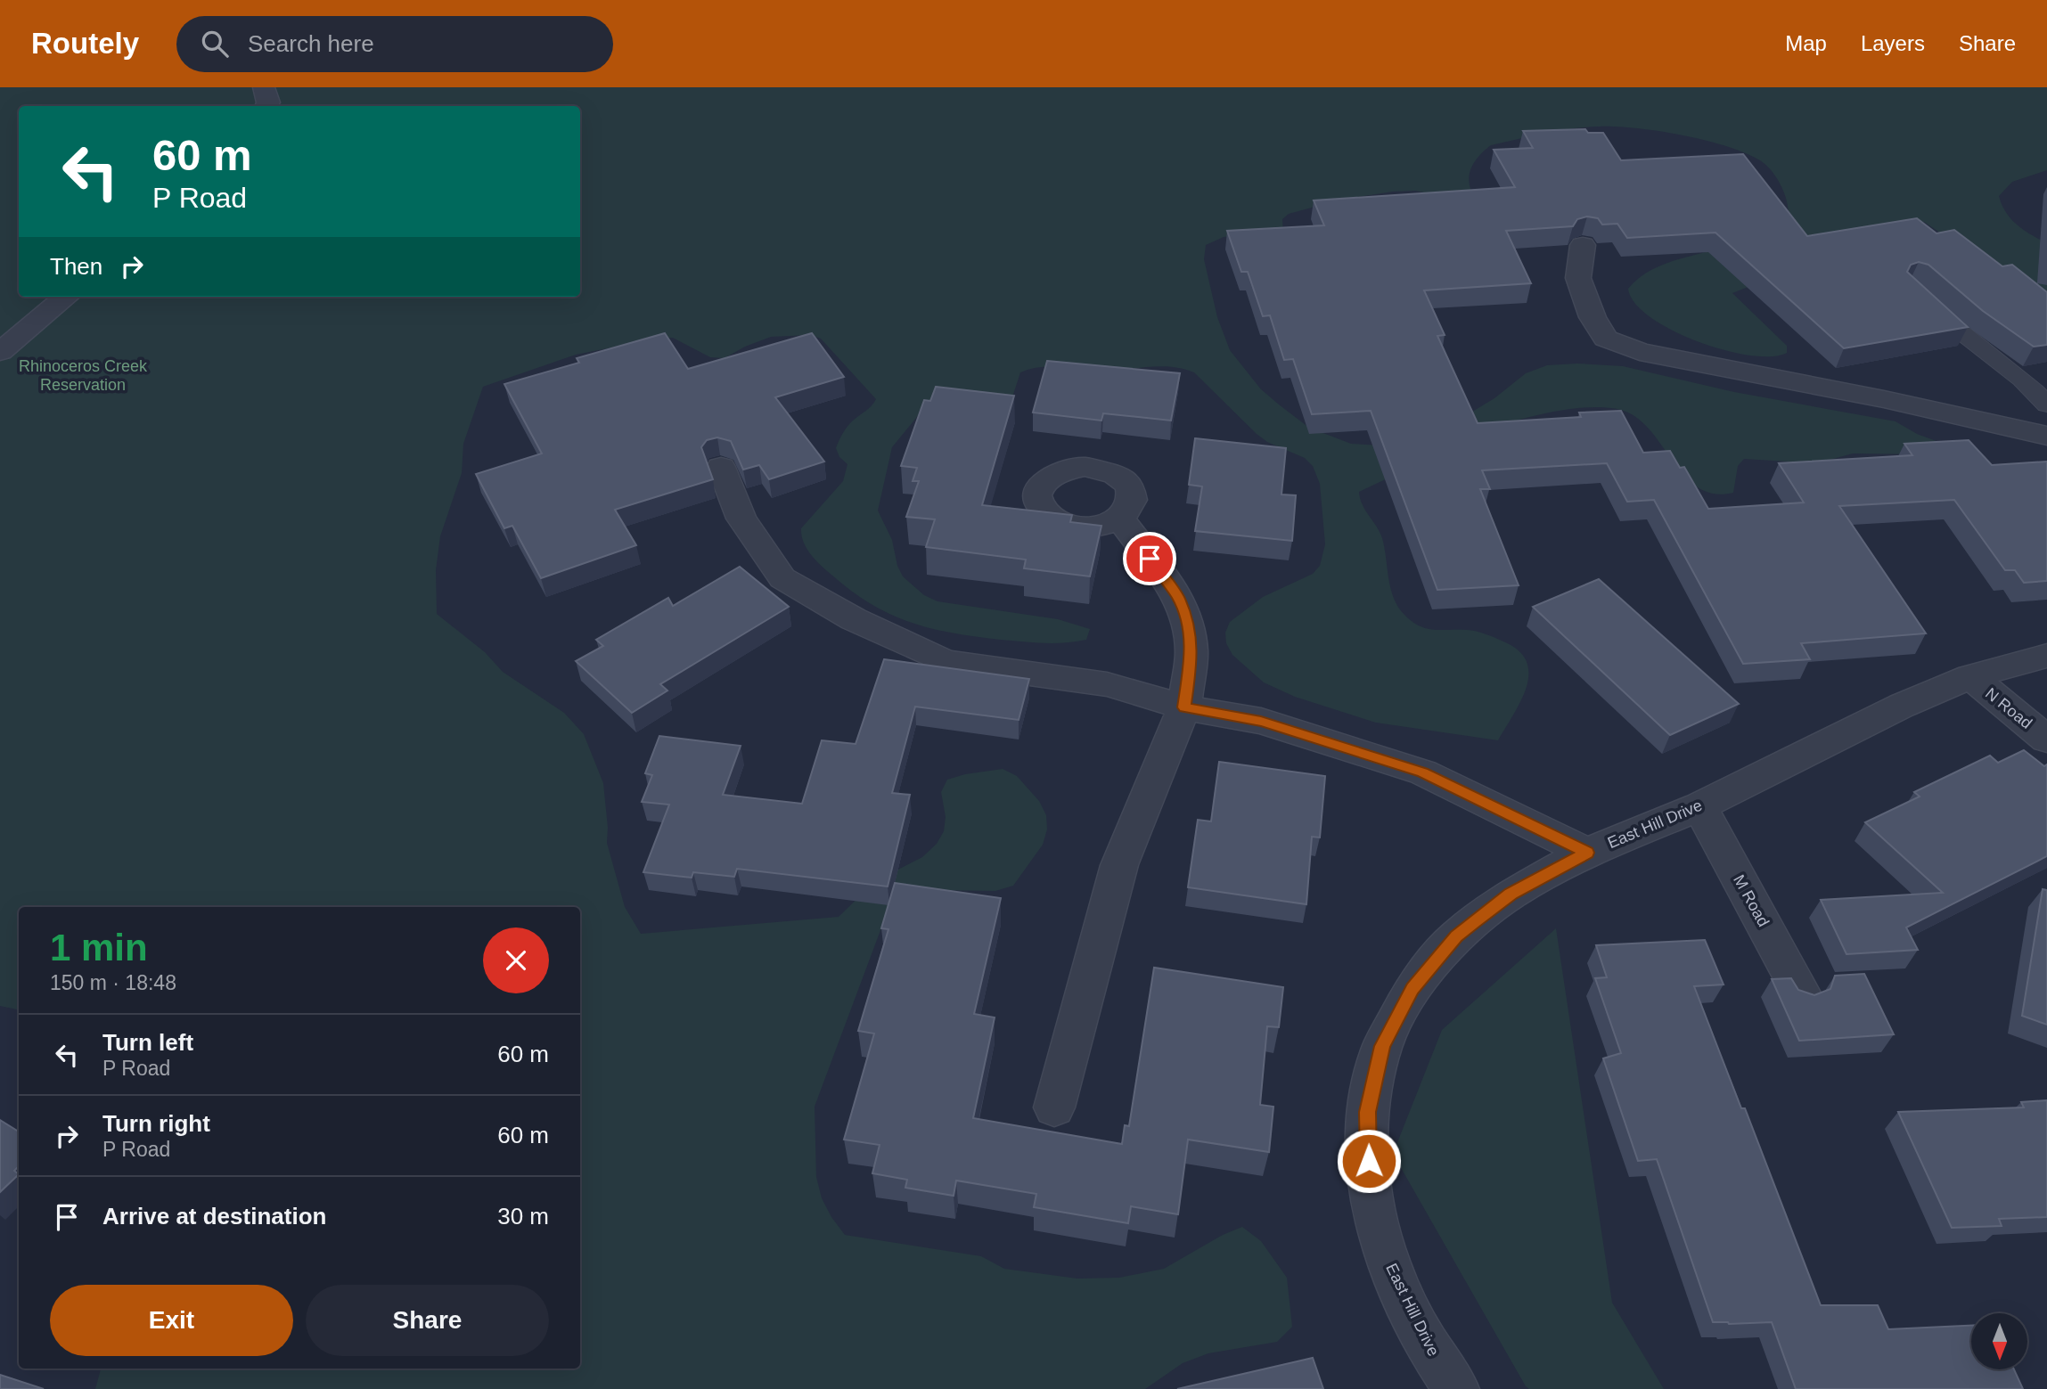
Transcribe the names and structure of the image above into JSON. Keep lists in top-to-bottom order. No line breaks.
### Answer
{"streets":{"street":["N Road","East Hill Drive","M Road"]},"crossings":[["N Road","East Hill Drive"],["East Hill Drive","M Road"]],"parks":["Rhinoceros Creek Reservation"],"north":"bottom","page":{"header":"Routely","search":"Search here","nav":["Map","Layers","Share"],"turn":["60 m","P Road"],"then":"Then","heading":["1 min","150 m · 18:48"],"list":[{"name":"Turn left","note":"P Road","value":"60 m"},{"name":"Turn right","note":"P Road","value":"60 m"},{"name":"Arrive at destination","value":"30 m"}],"buttons":["Exit","Share"]}}
